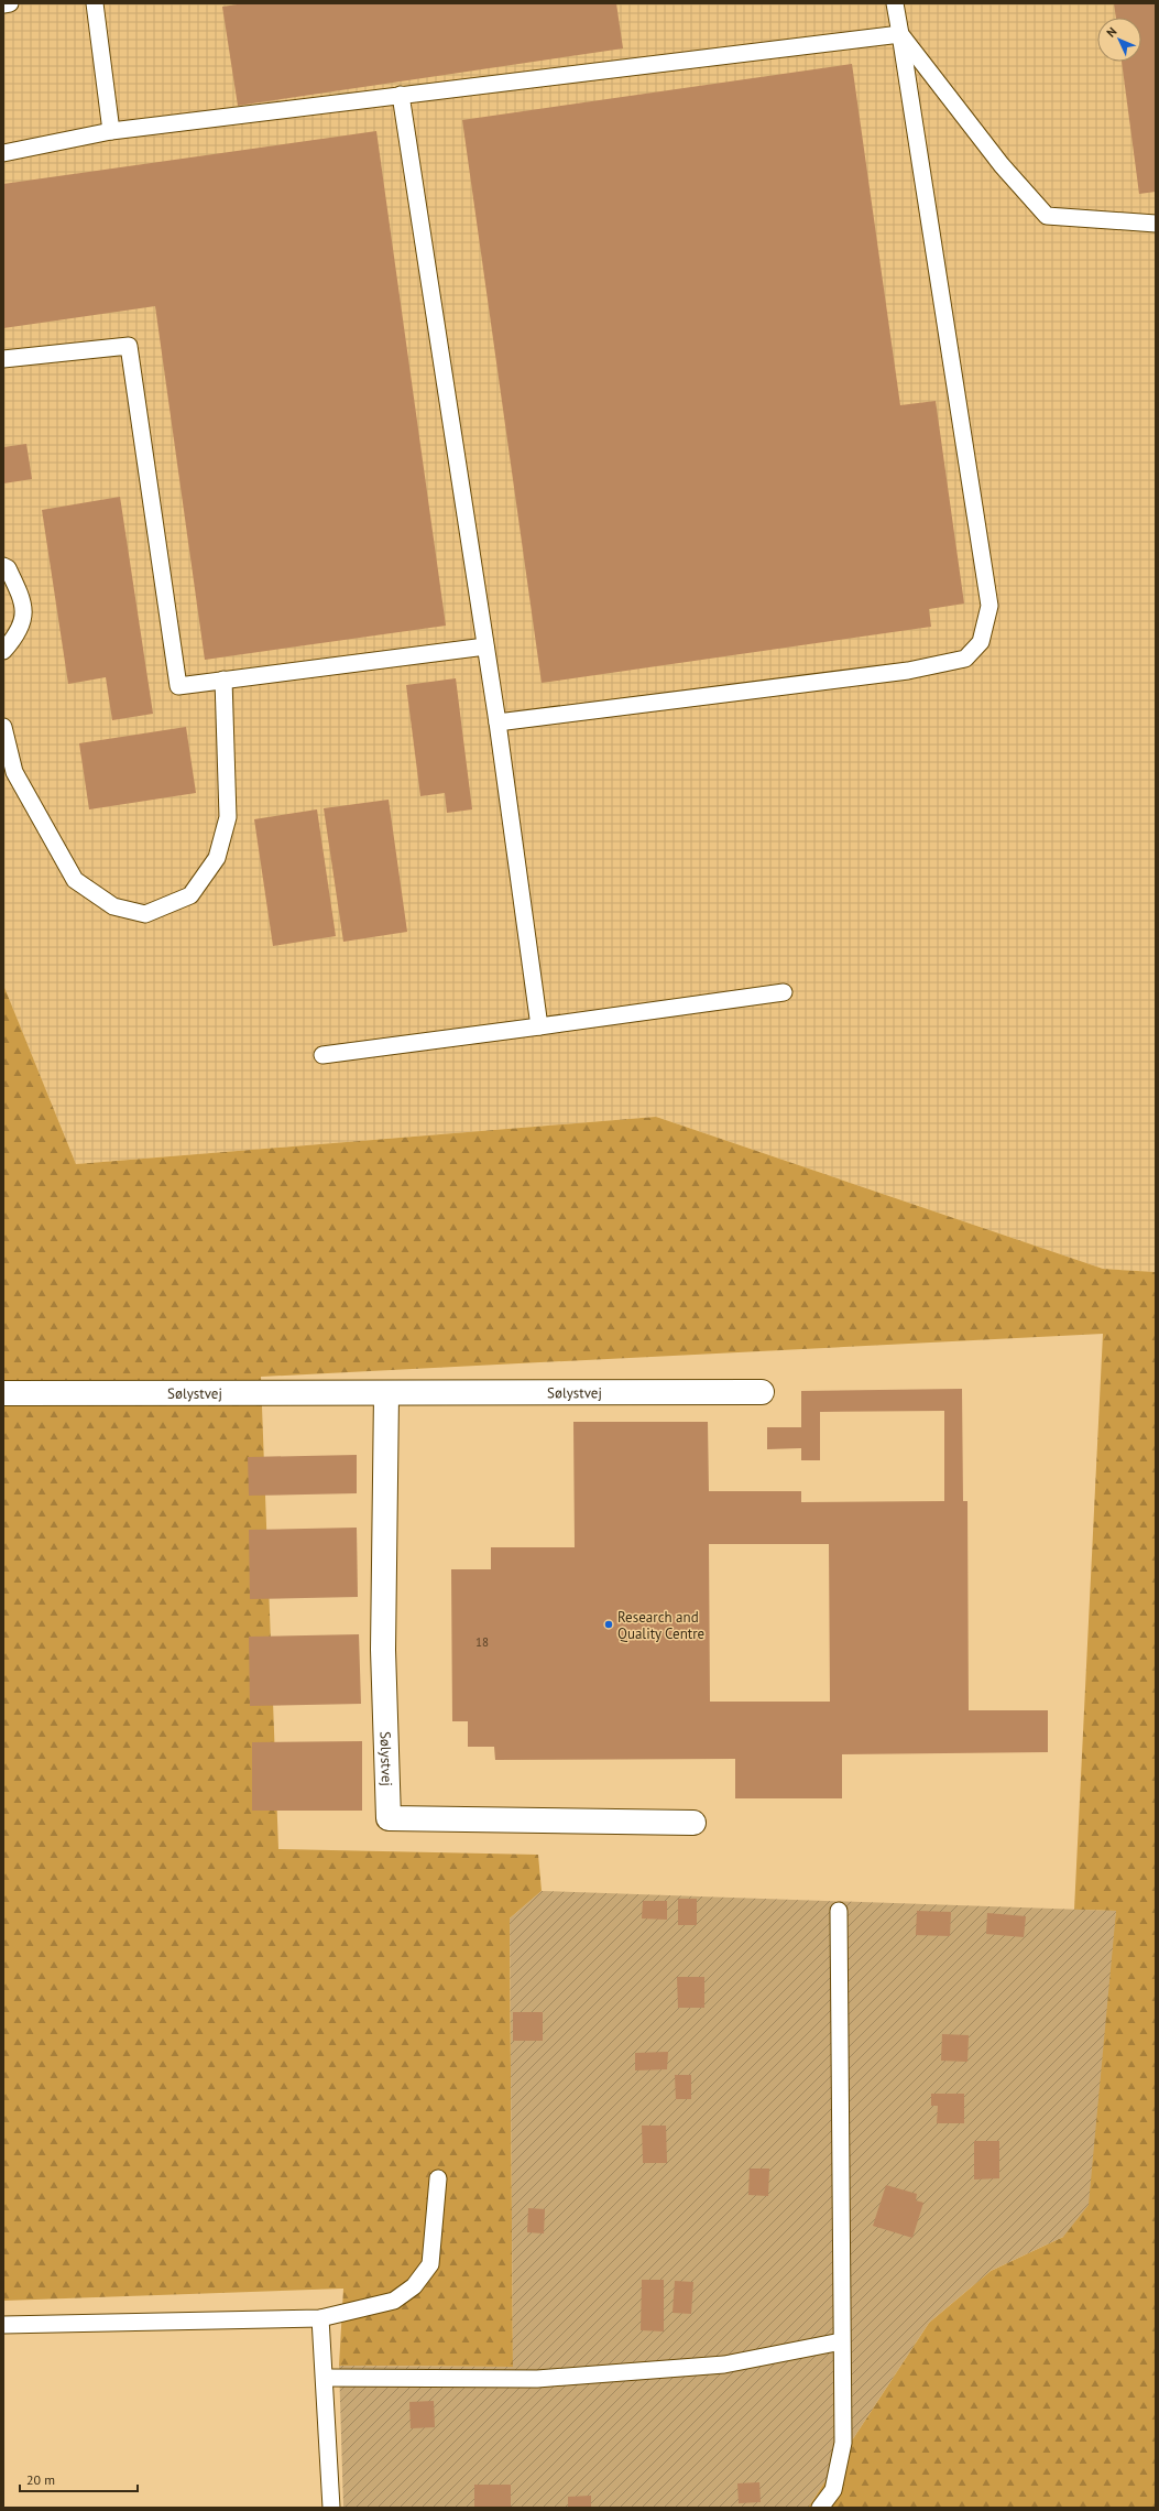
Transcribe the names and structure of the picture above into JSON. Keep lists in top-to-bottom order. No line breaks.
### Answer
{"streets":{"street":["Sølystvej"]},"places":["Research and Quality Centre"],"house_numbers":["18"],"scale_bar":"20 m","north":"top left"}
